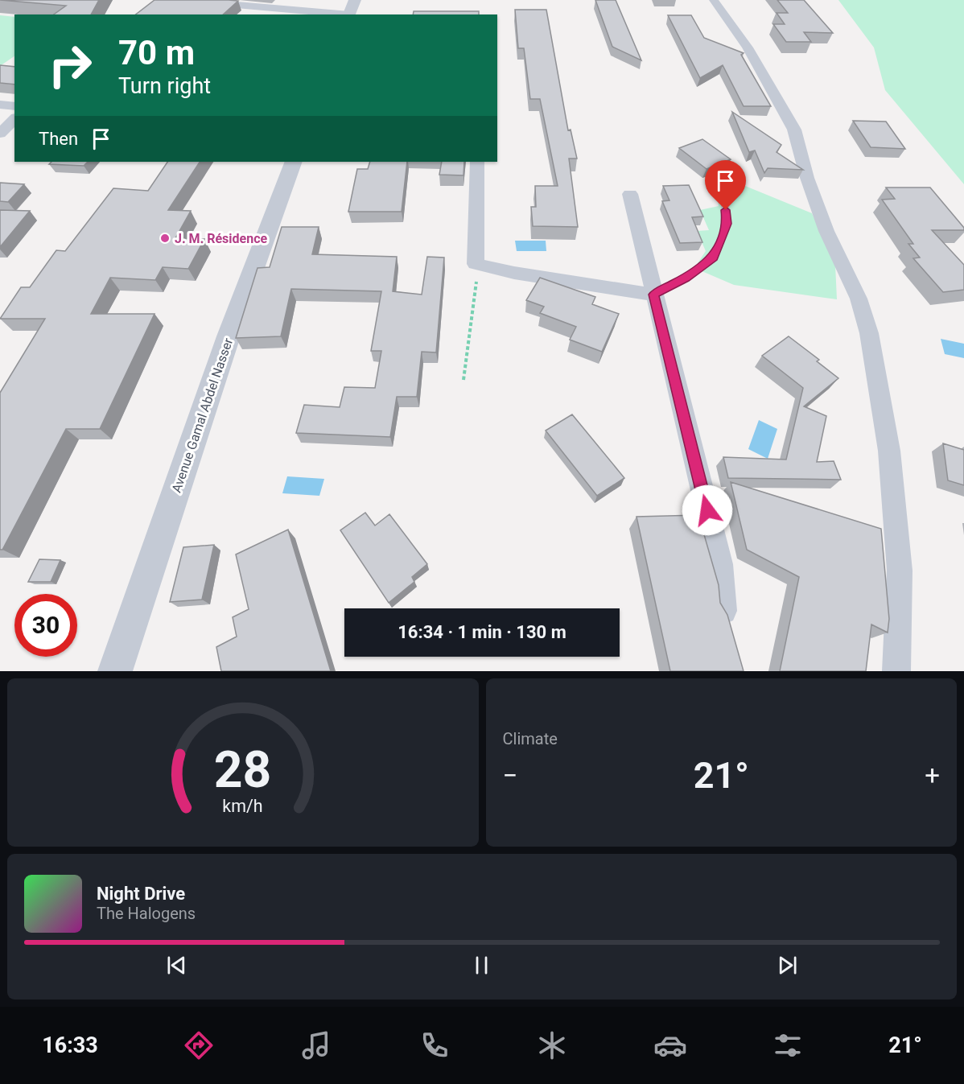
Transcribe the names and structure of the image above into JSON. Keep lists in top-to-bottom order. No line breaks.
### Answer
{"streets":{"street":["Avenue Gamal Abdel Nasser"]},"places":["J. M. Résidence"],"page":{"turn":["70 m","Turn right"],"then":"Then","limit":"30","trip":"16:34 · 1 min · 130 m","tile":"Climate","heat":["−","21°","+"],"song":["Night Drive","The Halogens"],"tabs":["16:33","21°"],"gauge":["28","km/h"]}}
